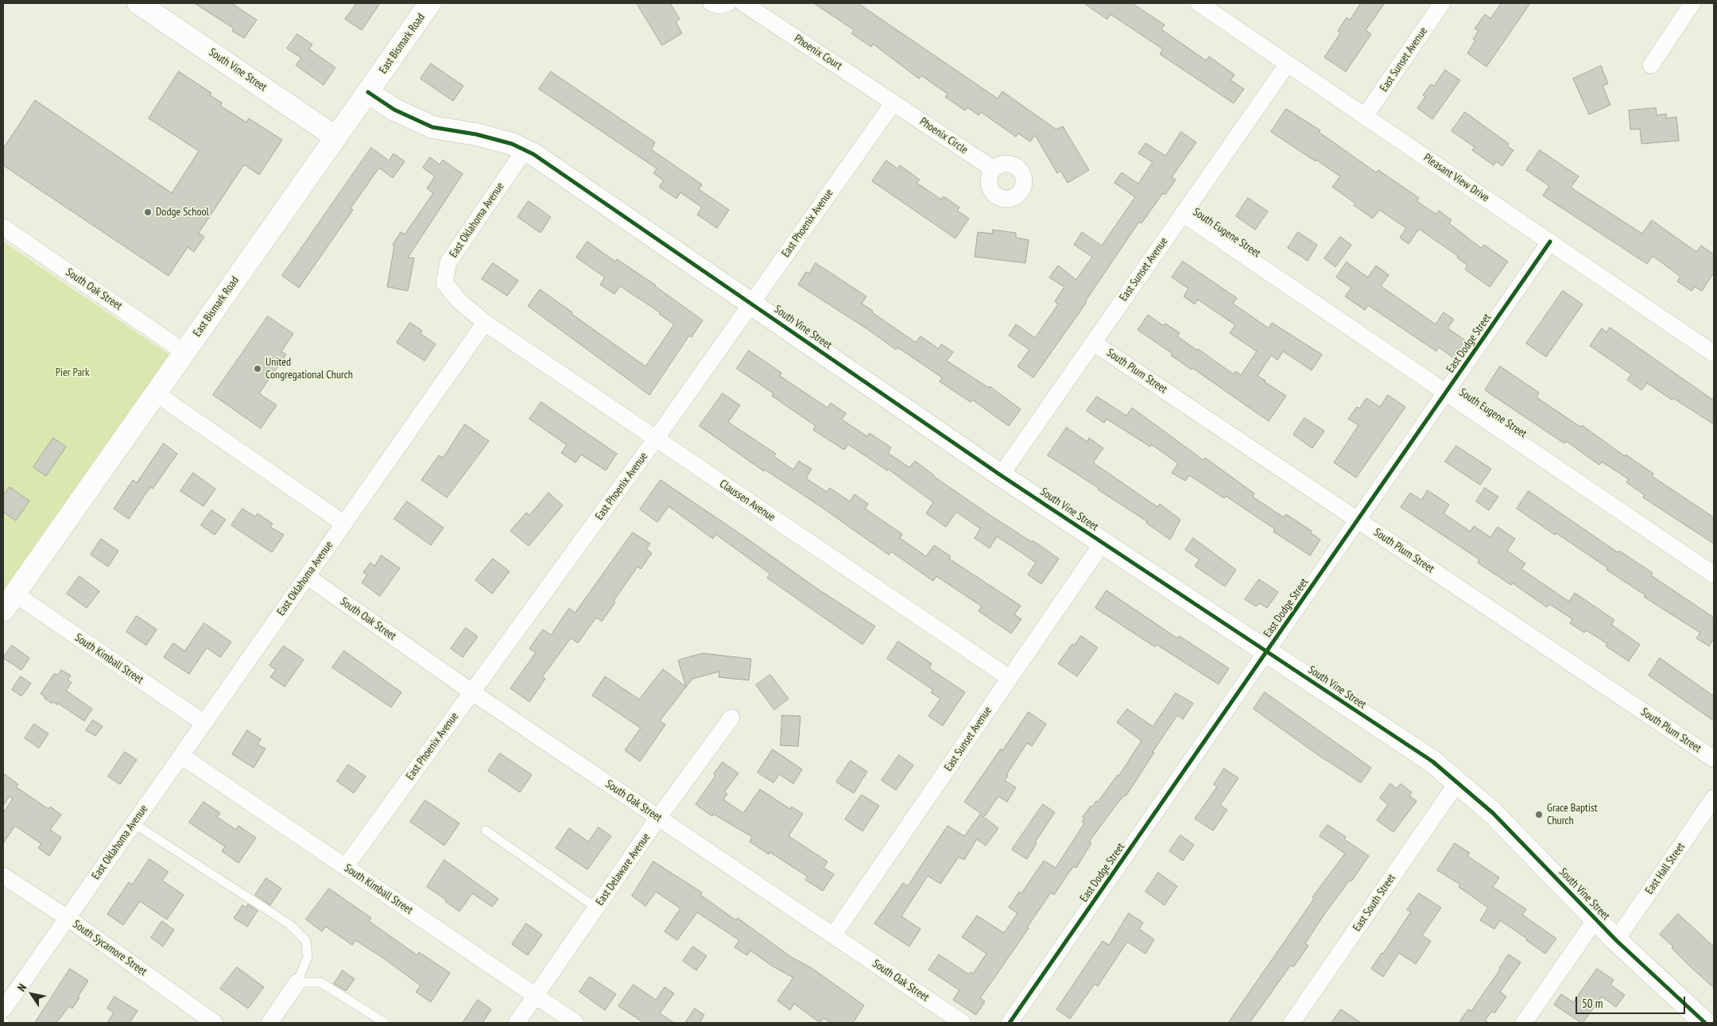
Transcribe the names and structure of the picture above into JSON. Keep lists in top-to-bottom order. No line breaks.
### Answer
{"streets":{"street":["East Bismark Road","Phoenix Court","East Sunset Avenue","South Vine Street","Phoenix Circle","Pleasant View Drive","East Oklahoma Avenue","East Phoenix Avenue","South Eugene Street","South Oak Street","East Dodge Street","South Plum Street","Claussen Avenue","South Kimball Street","East Hall Street","East Delaware Avenue","East South Street","South Sycamore Street"]},"crossings":[["East Bismark Road","South Vine Street"],["East Bismark Road","South Oak Street"],["East Bismark Road","South Kimball Street"],["Phoenix Court","Phoenix Circle"],["Phoenix Court","East Phoenix Avenue"],["East Sunset Avenue","South Vine Street"],["East Sunset Avenue","Pleasant View Drive"],["East Sunset Avenue","South Eugene Street"],["East Sunset Avenue","South Oak Street"],["East Sunset Avenue","South Plum Street"],["East Sunset Avenue","Claussen Avenue"],["South Vine Street","East Oklahoma Avenue"],["South Vine Street","East Phoenix Avenue"],["South Vine Street","East Dodge Street"],["South Vine Street","East Hall Street"],["South Vine Street","East South Street"],["Phoenix Circle","East Phoenix Avenue"],["Pleasant View Drive","East Dodge Street"],["East Oklahoma Avenue","South Oak Street"],["East Oklahoma Avenue","Claussen Avenue"],["East Oklahoma Avenue","South Kimball Street"],["East Oklahoma Avenue","South Sycamore Street"],["East Phoenix Avenue","South Oak Street"],["East Phoenix Avenue","Claussen Avenue"],["East Phoenix Avenue","South Kimball Street"],["South Eugene Street","East Dodge Street"],["South Oak Street","East Delaware Avenue"],["East Dodge Street","South Plum Street"],["South Kimball Street","East Delaware Avenue"]],"parks":["Pier Park"],"places":["Dodge School","United Congregational Church","Grace Baptist Church"],"scale_bar":"50 m","north":"top left"}
